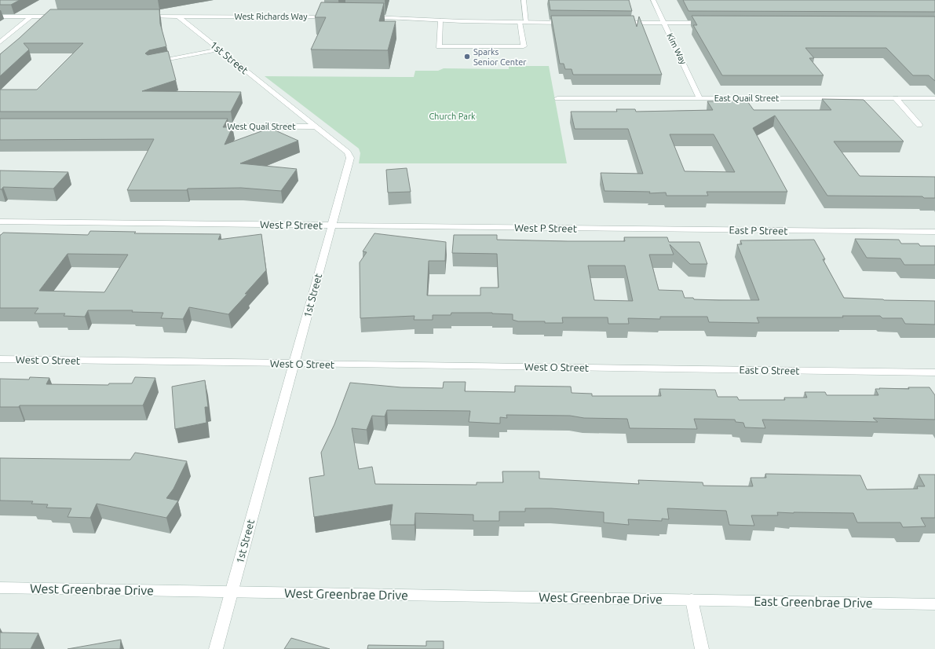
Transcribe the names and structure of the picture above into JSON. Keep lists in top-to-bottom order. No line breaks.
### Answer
{"streets":{"street":["West Richards Way","Kim Way","1st Street","East Quail Street","West Quail Street","West P Street","East P Street","West O Street","East O Street","West Greenbrae Drive","East Greenbrae Drive"]},"crossings":[["West Richards Way","1st Street"],["Kim Way","East Quail Street"],["1st Street","West Quail Street"],["1st Street","West P Street"],["1st Street","West O Street"],["1st Street","West Greenbrae Drive"],["West P Street","East P Street"],["West O Street","East O Street"],["West Greenbrae Drive","East Greenbrae Drive"]],"parks":["Church Park"],"places":["Sparks Senior Center"]}
